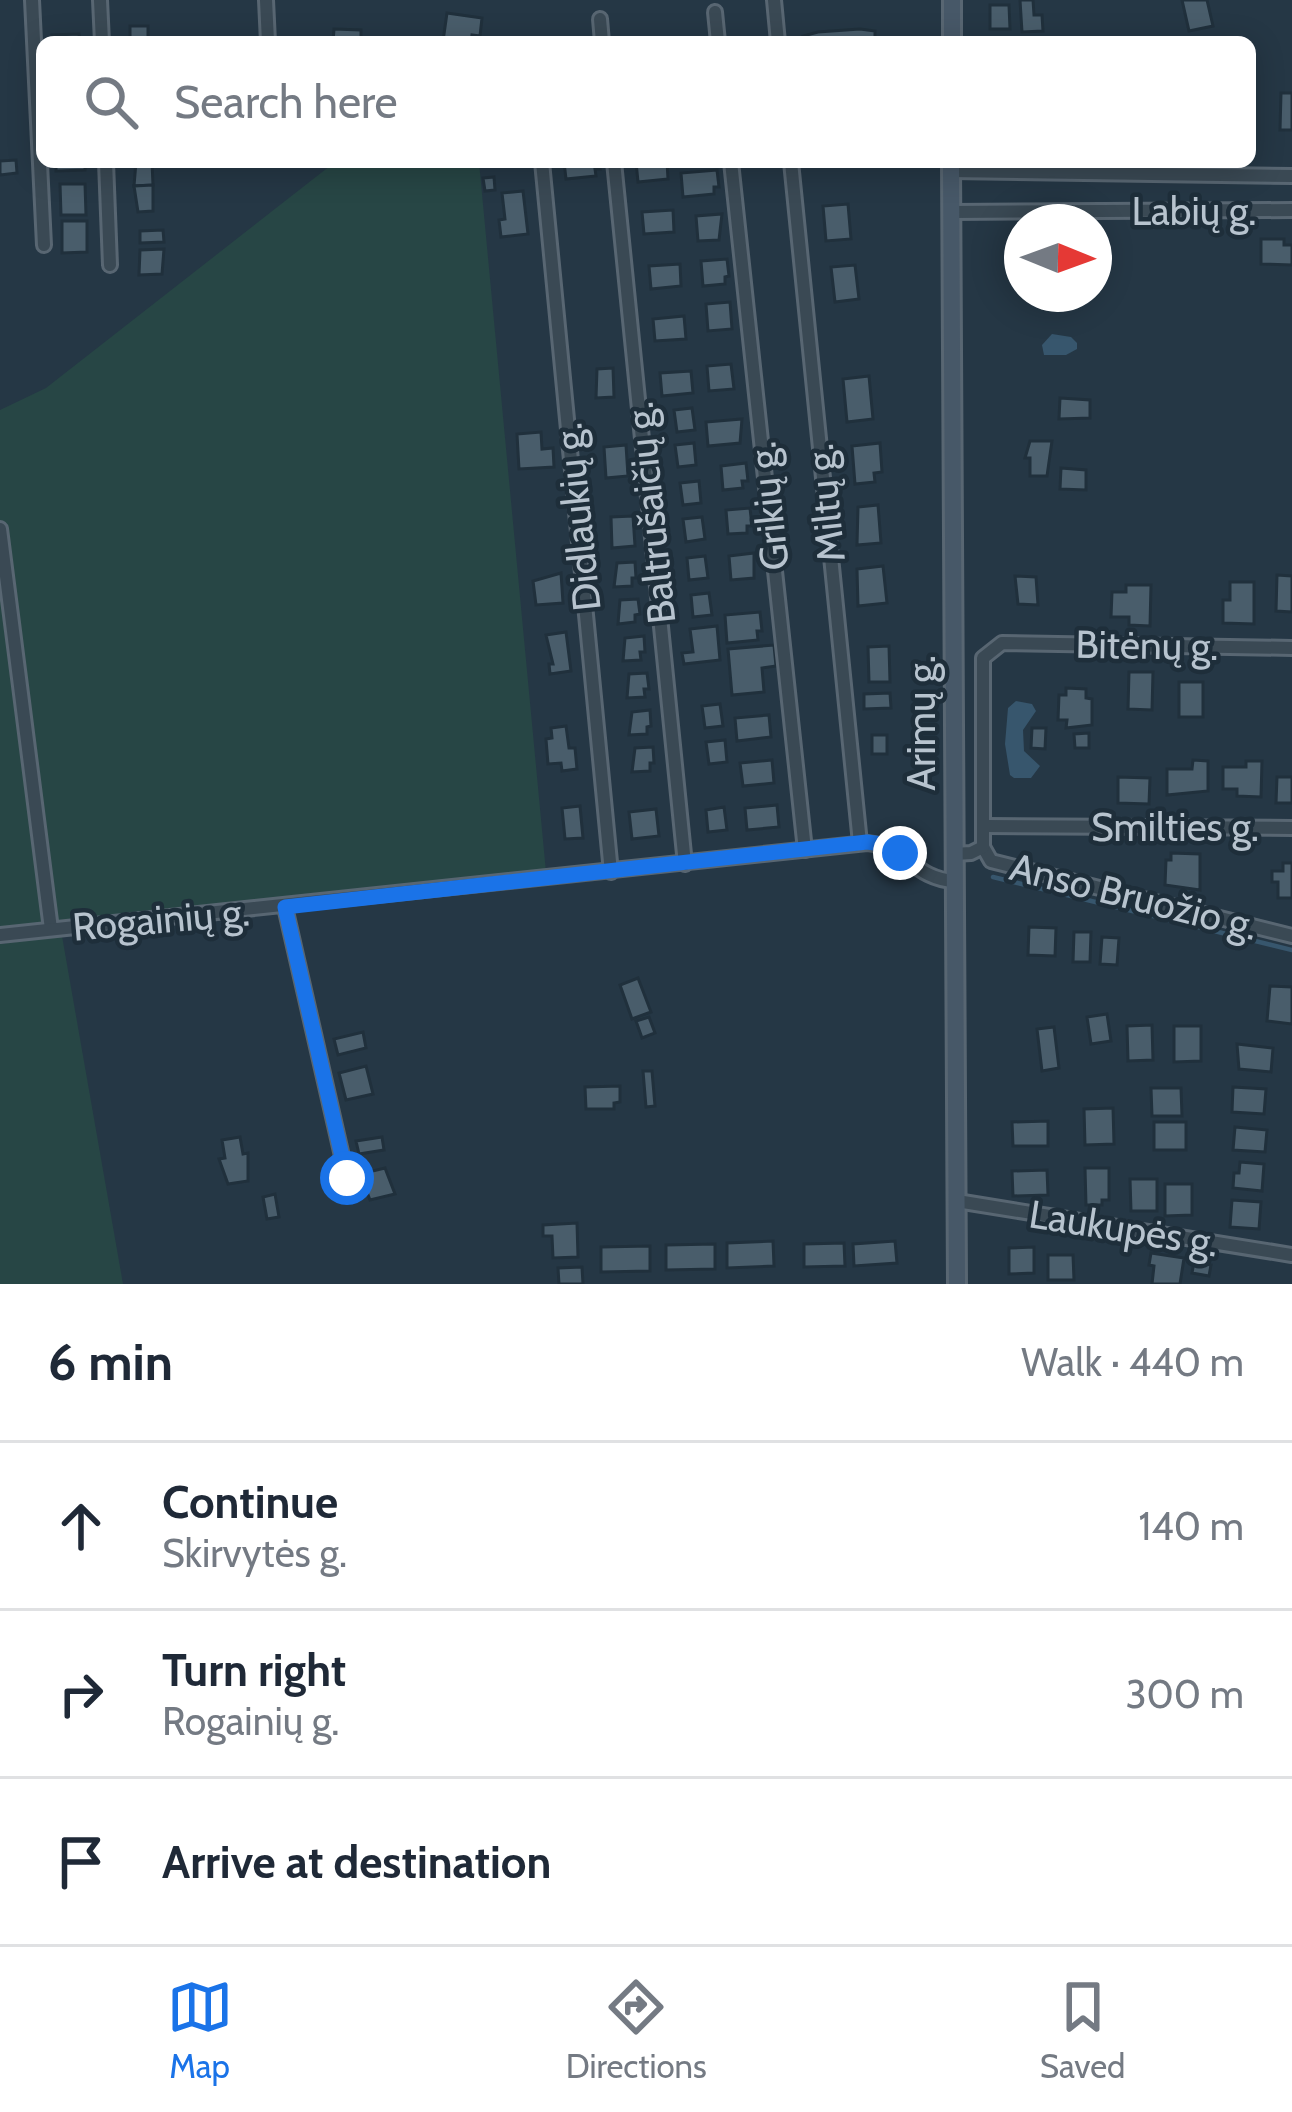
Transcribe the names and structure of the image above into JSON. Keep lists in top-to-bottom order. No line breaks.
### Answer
{"streets":{"main road":["Arimų g."],"street":["Labių g.","Miltų g.","Grikių g.","Baltrušaičių g.","Didlaukių g.","Bitėnų g.","Smilties g.","Anso Bruožio g.","Rogainių g.","Laukupės g."]},"crossings":[["Labių g.","Arimų g."],["Miltų g.","Rogainių g."],["Grikių g.","Rogainių g."],["Baltrušaičių g.","Rogainių g."],["Didlaukių g.","Rogainių g."],["Bitėnų g.","Smilties g."],["Arimų g.","Laukupės g."]],"north":"right","page":{"search":"Search here","heading":["6 min","Walk · 440 m"],"list":[["Continue","Skirvytės g.","140 m"],["Turn right","Rogainių g.","300 m"],"Arrive at destination"],"nav":["Map","Directions","Saved"]}}
